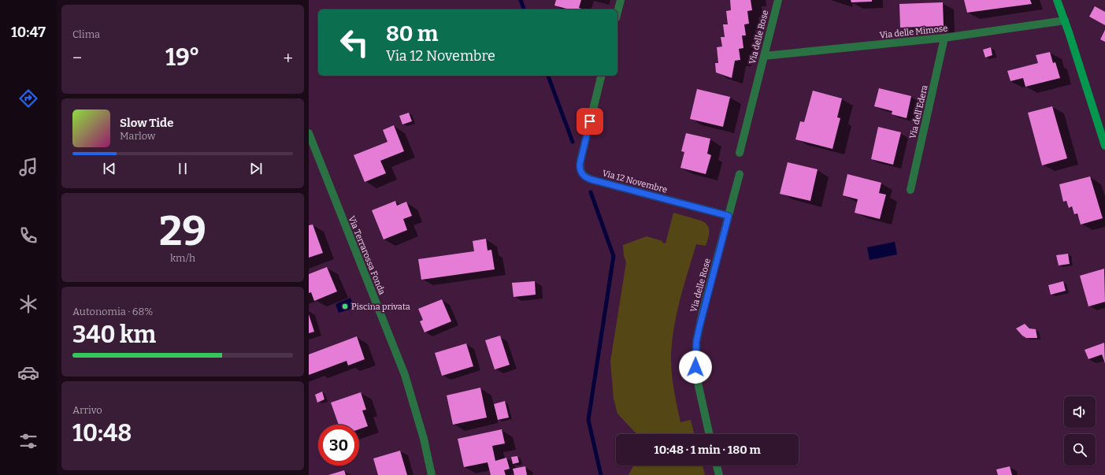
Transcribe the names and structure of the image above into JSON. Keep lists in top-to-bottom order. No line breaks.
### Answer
{"streets":{"street":["Via delle Mimose","Via delle Rose","Via dell'Edera","Via 12 Novembre","Via Terrarossa Fonda"]},"crossings":[["Via delle Mimose","Via delle Rose"],["Via delle Mimose","Via dell'Edera"],["Via delle Rose","Via 12 Novembre"]],"places":["Piscina privata"],"page":{"tabs":"10:47","tile":["Clima",["29","km/h"],["Autonomia · 68%","340 km"],["Arrivo","10:48"]],"turn":["80 m","Via 12 Novembre"],"heat":["−","19°","+"],"song":["Slow Tide","Marlow"],"limit":"30","trip":"10:48 · 1 min · 180 m"}}
